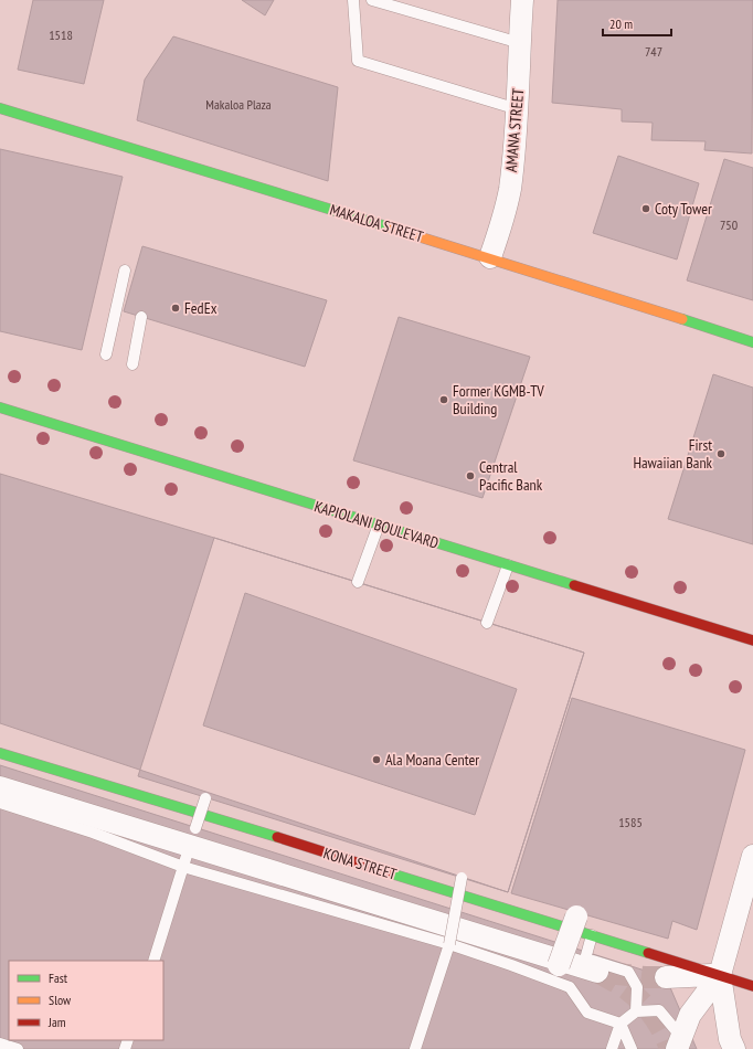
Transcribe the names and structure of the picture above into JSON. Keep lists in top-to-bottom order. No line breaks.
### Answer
{"streets":{"street":["AMANA STREET","MAKALOA STREET","KAPIOLANI BOULEVARD","KONA STREET"]},"crossings":[["AMANA STREET","MAKALOA STREET"]],"places":["Coty Tower","FedEx","Former KGMB-TV Building","First Hawaiian Bank","Central Pacific Bank","Ala Moana Center"],"house_numbers":["1518","747","Makaloa Plaza","750","1585"],"legend":["Fast","Slow","Jam"],"scale_bar":"20 m"}
